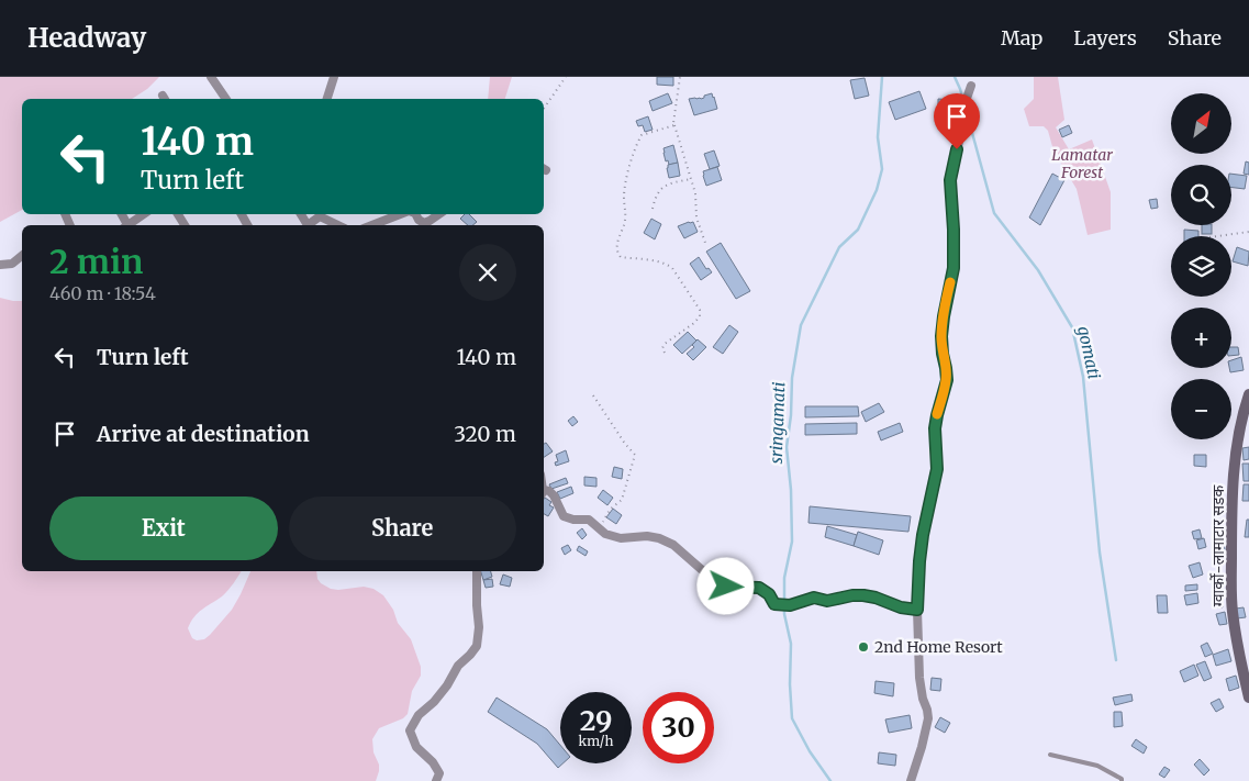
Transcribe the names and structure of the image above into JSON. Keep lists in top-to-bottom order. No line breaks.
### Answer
{"streets":{"main road":["ग्वार्को-लामाटार सडक"]},"water":["gomati","sringamati"],"parks":["Lamatar Forest"],"places":["2nd Home Resort"],"north":"top right","page":{"header":"Headway","nav":["Map","Layers","Share"],"map_buttons":["+","−"],"turn":["140 m","Turn left"],"heading":["2 min","460 m · 18:54"],"list":[{"name":"Turn left","value":"140 m"},{"name":"Arrive at destination","value":"320 m"}],"buttons":["Exit","Share"],"speed":"29 km/h","limit":"30"}}
